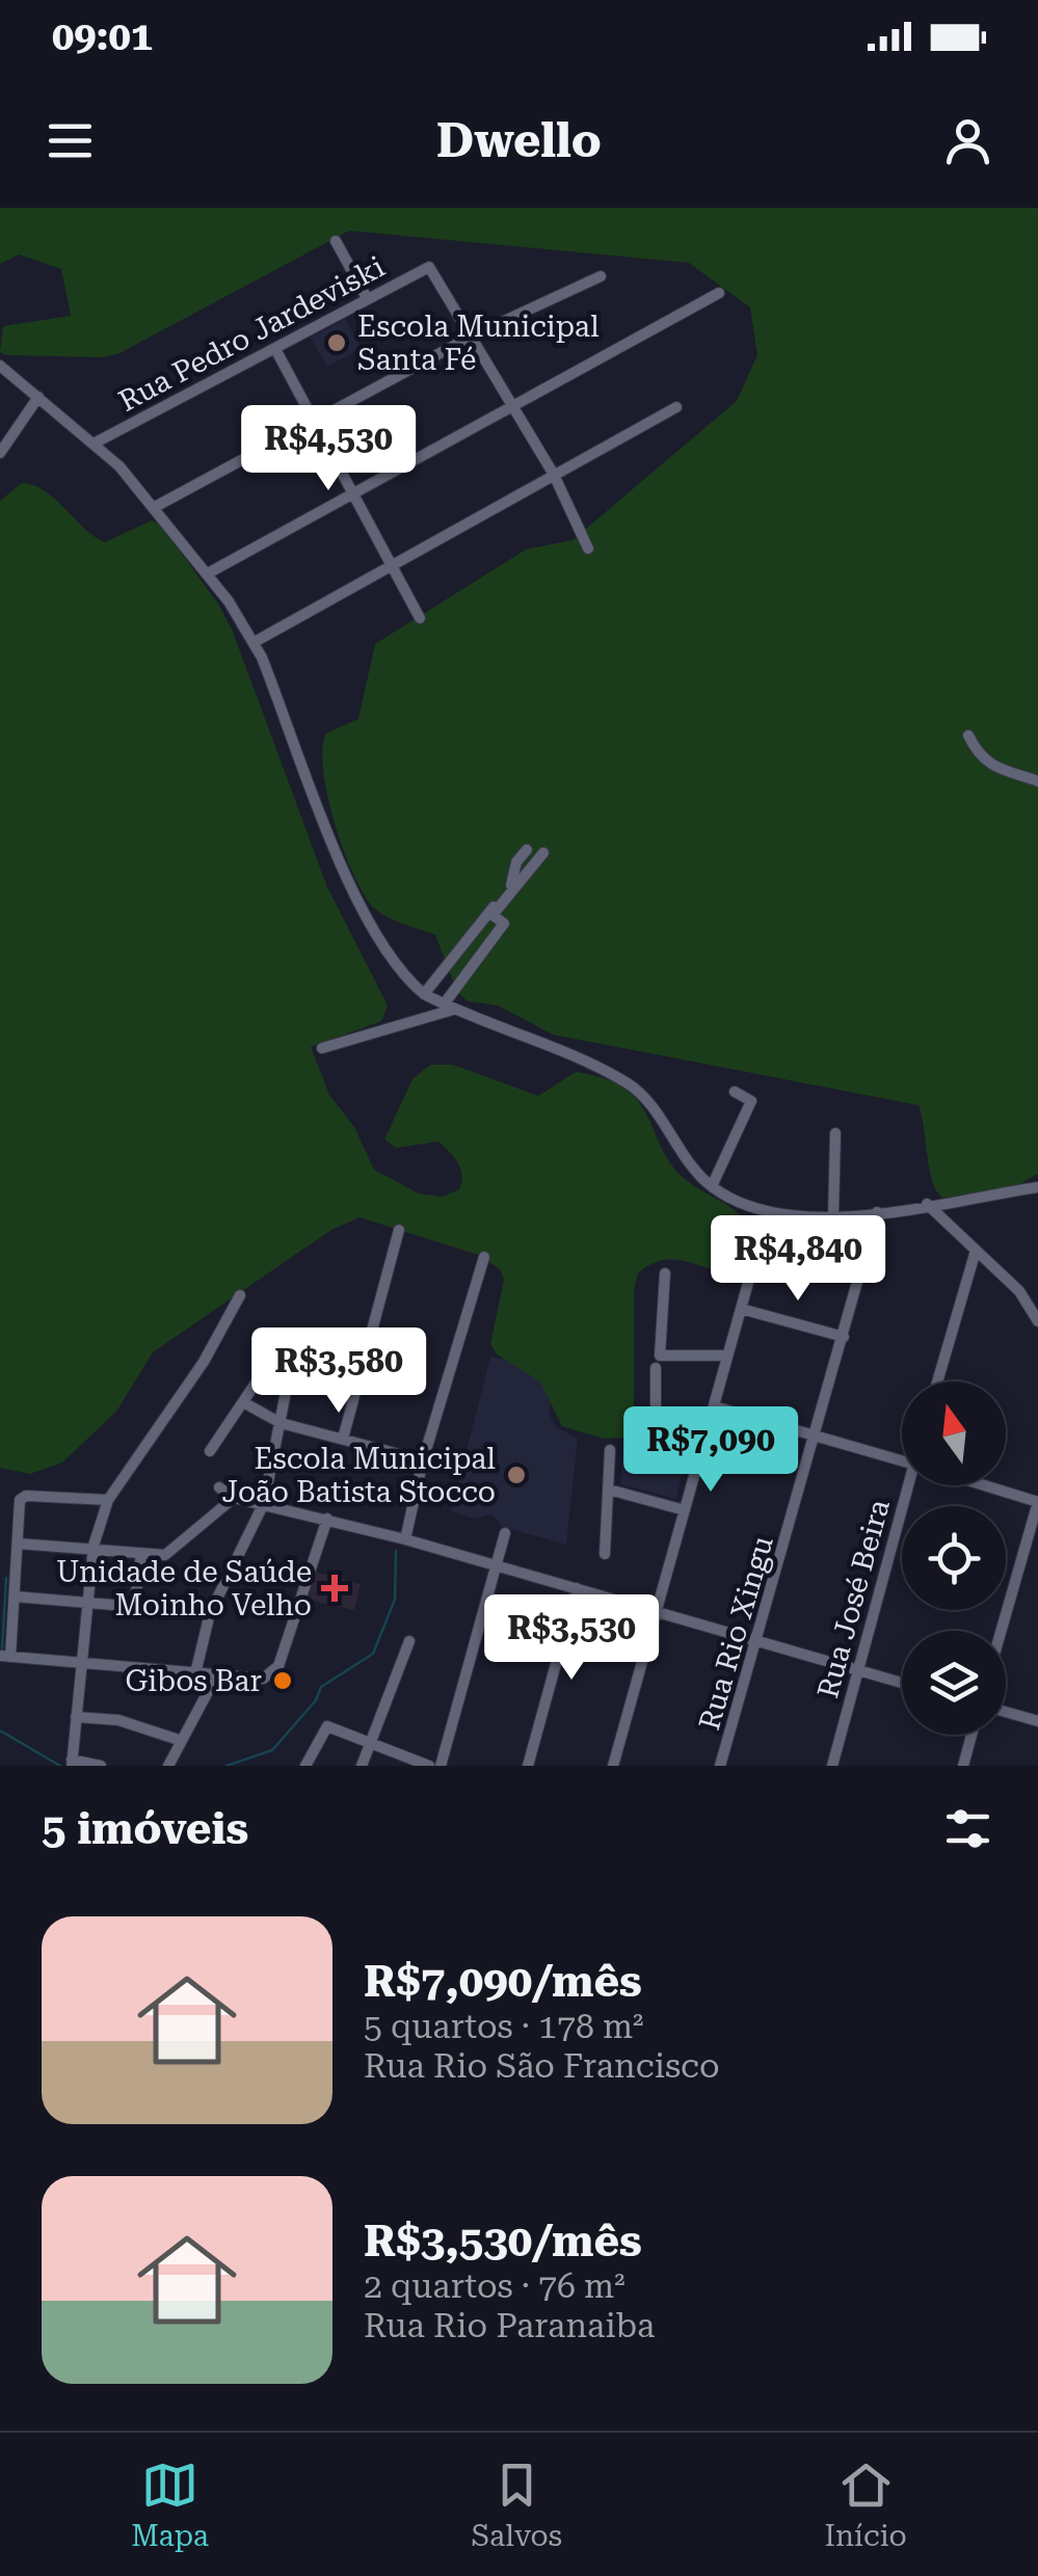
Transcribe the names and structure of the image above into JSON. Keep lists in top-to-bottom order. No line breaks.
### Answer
{"streets":{"street":["Rua Pedro Jardeviski","Rua José Beira","Rua Rio Xingu"]},"places":{"other":["Escola Municipal Santa Fé","Escola Municipal João Batista Stocco","Gibos Bar"],"health":["Unidade de Saúde Moinho Velho"]},"north":"top","page":{"status":"09:01","header":"Dwello","price":["R$4,530","R$4,840","R$3,580","R$7,090","R$3,530"],"heading":"5 imóveis","list":[{"name":"R$7,090/mês","note":"5 quartos · 178 m² · Rua Rio São Francisco"},{"name":"R$3,530/mês","note":"2 quartos · 76 m² · Rua Rio Paranaiba"}],"tabs":["Mapa","Salvos","Início"]}}
